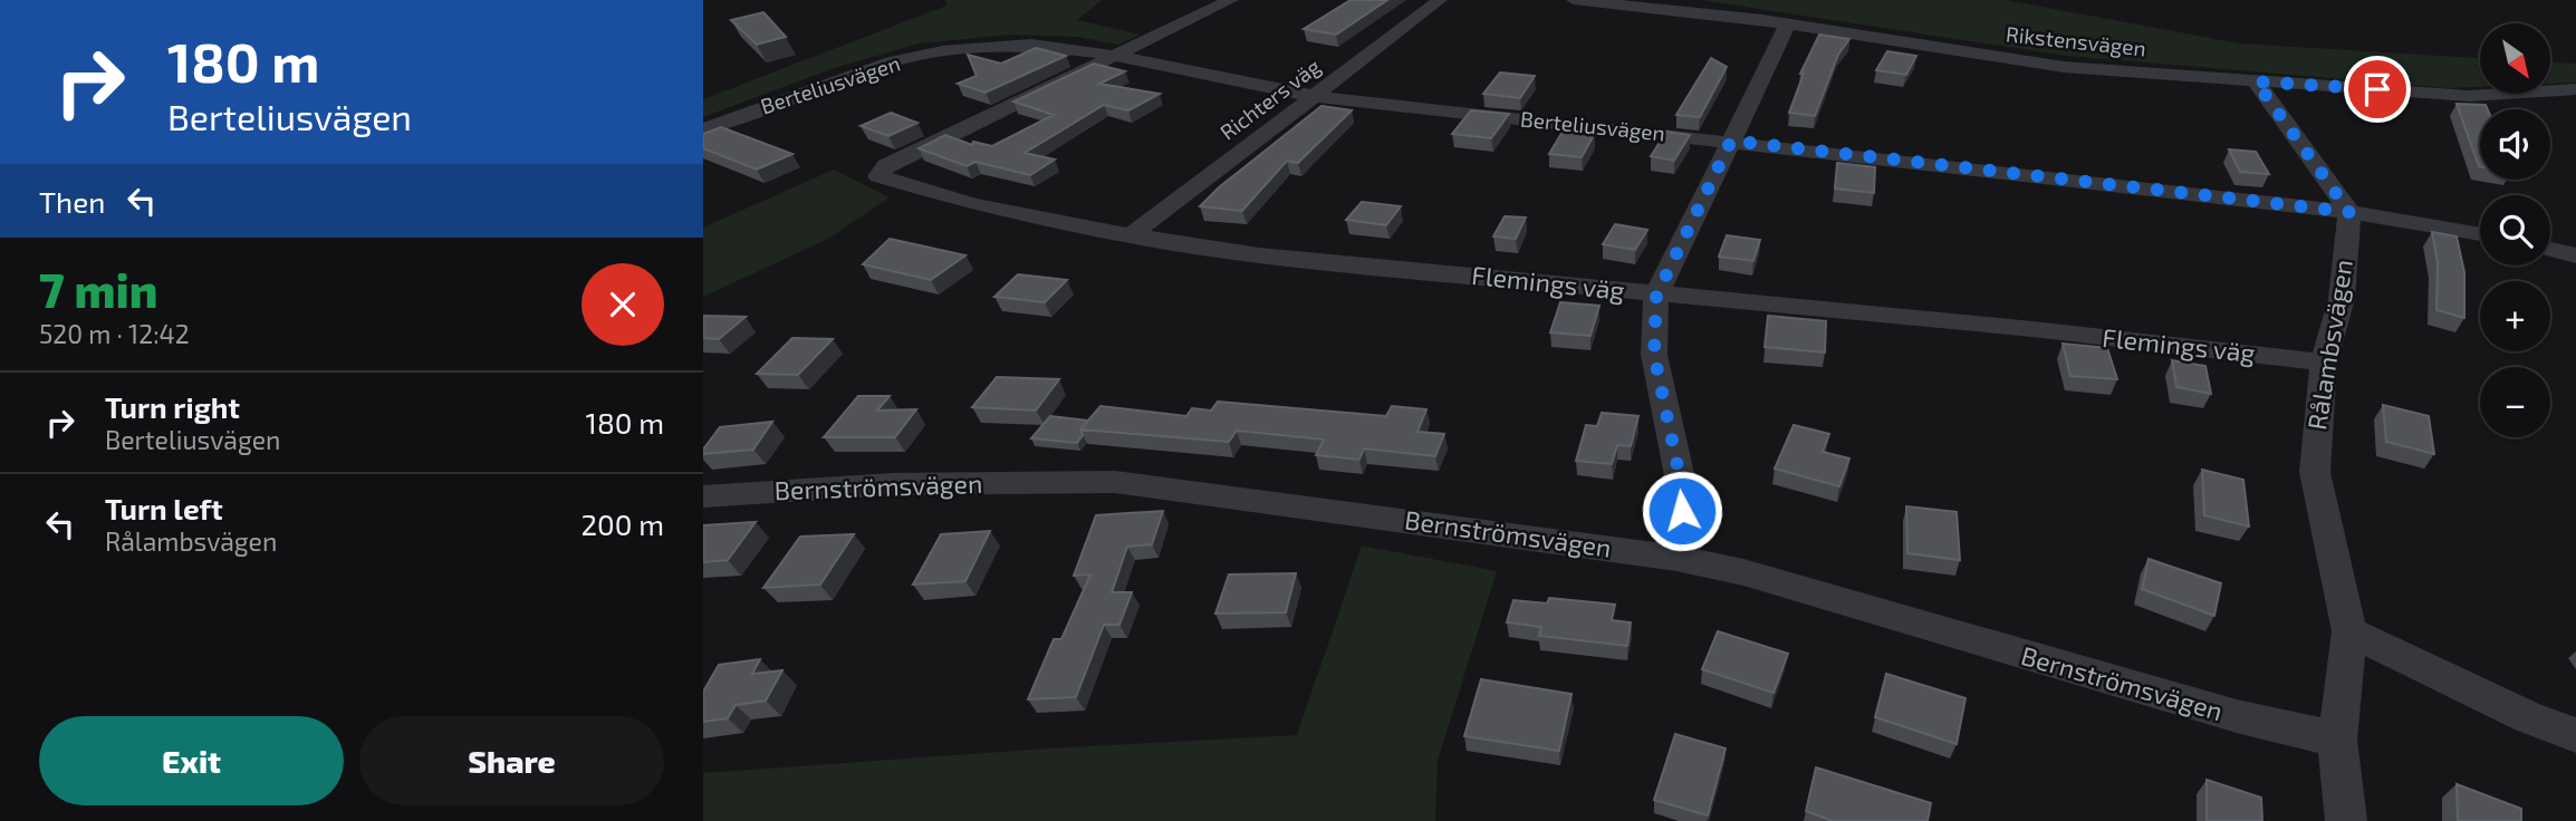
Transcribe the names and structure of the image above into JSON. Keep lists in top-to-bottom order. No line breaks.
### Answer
{"streets":{"street":["Rikstensvägen","Berteliusvägen","Richters väg","Flemings väg","Rålambsvägen","Bernströmsvägen"]},"crossings":[["Berteliusvägen","Richters väg"],["Berteliusvägen","Flemings väg"],["Berteliusvägen","Rålambsvägen"],["Richters väg","Flemings väg"],["Flemings väg","Rålambsvägen"],["Rålambsvägen","Bernströmsvägen"]],"north":"bottom right","page":{"turn":["180 m","Berteliusvägen"],"map_buttons":["+","−"],"then":"Then","heading":["7 min","520 m · 12:42"],"list":[{"name":"Turn right","note":"Berteliusvägen","value":"180 m"},{"name":"Turn left","note":"Rålambsvägen","value":"200 m"}],"buttons":["Exit","Share"]}}
